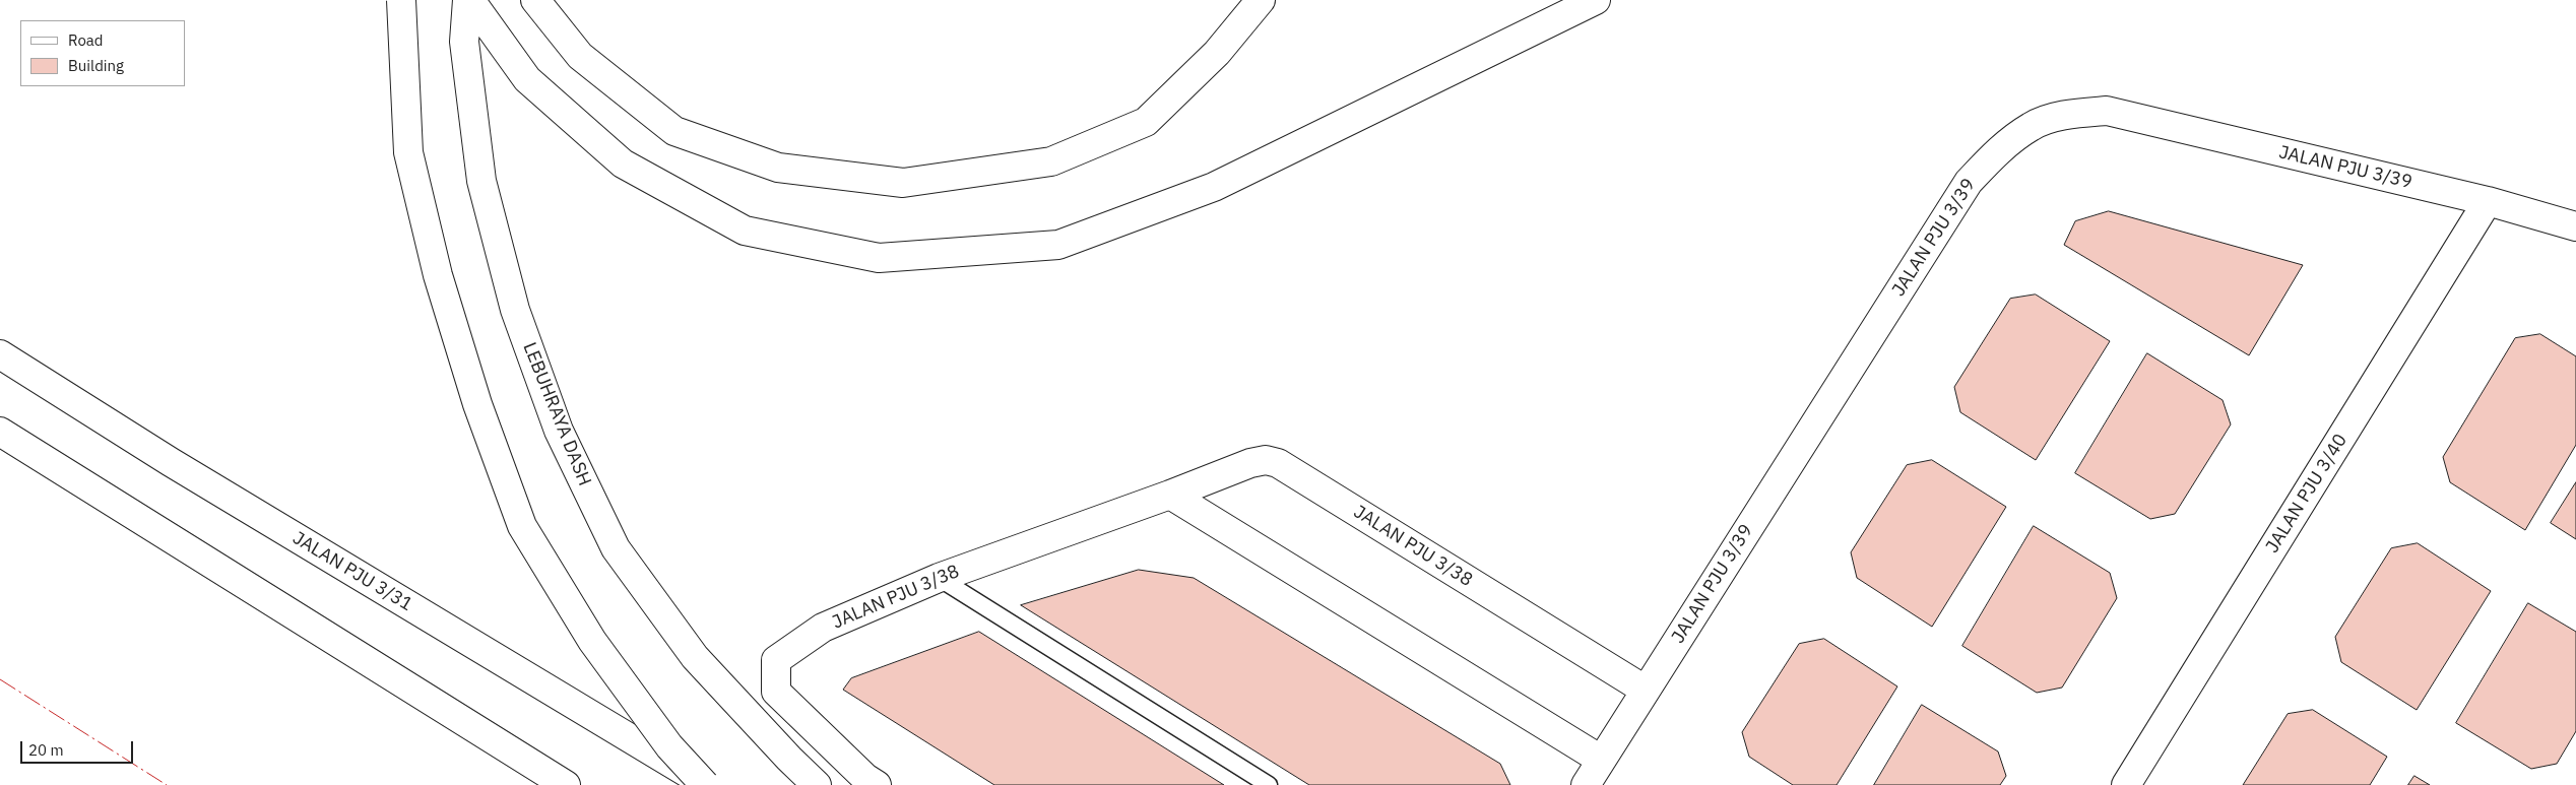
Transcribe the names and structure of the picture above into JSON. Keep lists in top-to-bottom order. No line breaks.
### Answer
{"streets":{"main road":["JALAN PJU 3/39","LEBUHRAYA DASH","JALAN PJU 3/40","JALAN PJU 3/38","JALAN PJU 3/31"]},"crossings":[["JALAN PJU 3/39","JALAN PJU 3/40"],["JALAN PJU 3/39","JALAN PJU 3/38"]],"legend":["Road","Building"],"scale_bar":"20 m"}
